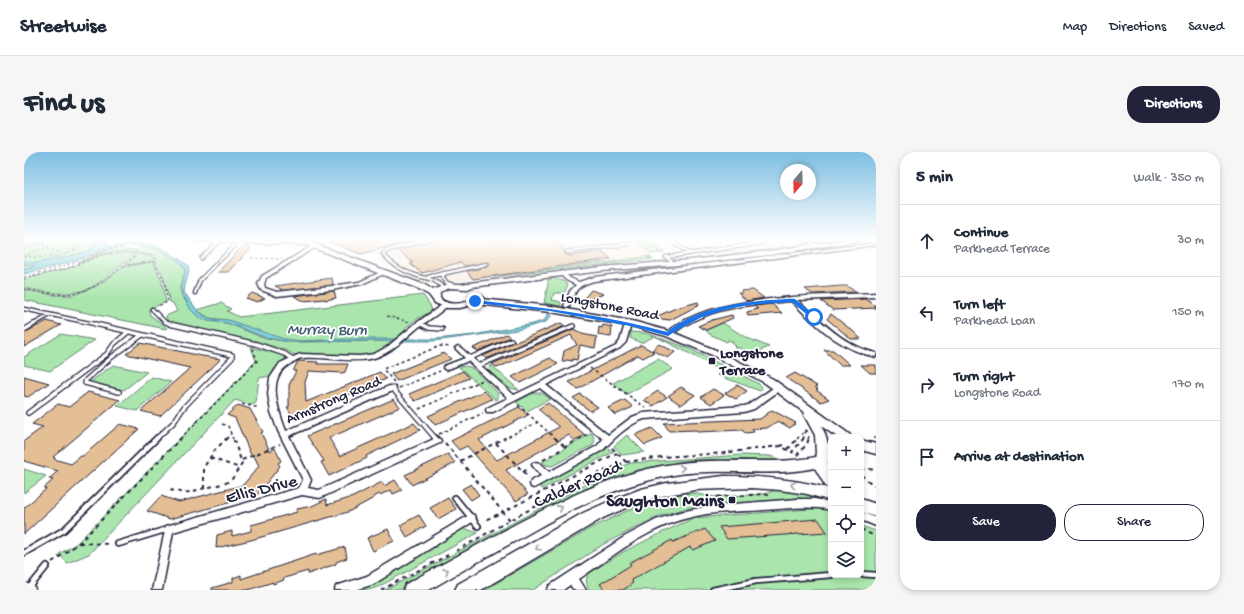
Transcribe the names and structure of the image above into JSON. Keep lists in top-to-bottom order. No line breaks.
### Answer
{"streets":{"main road":["Calder Road"],"street":["Longstone Road","Armstrong Road","Ellis Drive"]},"crossings":[["Longstone Road","Calder Road"]],"water":["Murray Burn"],"places":{"transit":["Longstone Terrace","Saughton Mains"]},"north":"bottom","page":{"header":"Streetwise","nav":["Map","Directions","Saved"],"buttons":["Directions",["Save","Share"]],"title":"Find us","heading":["5 min","Walk · 350 m"],"list":[["Continue","Parkhead Terrace","30 m"],["Turn left","Parkhead Loan","150 m"],["Turn right","Longstone Road","170 m"],"Arrive at destination"],"map_buttons":["+","−"]}}
